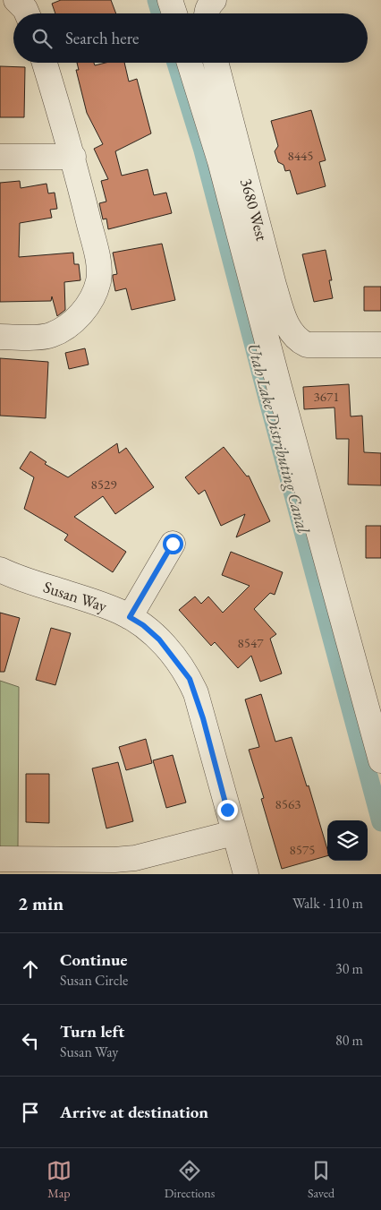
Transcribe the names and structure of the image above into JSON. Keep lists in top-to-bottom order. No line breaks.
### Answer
{"streets":{"street":["3680 West","Susan Way"]},"water":["Utah Lake Distributing Canal"],"house_numbers":["8445","3671","8529","8547","8563","8575"],"page":{"search":"Search here","heading":["2 min","Walk · 110 m"],"list":[["Continue","Susan Circle","30 m"],["Turn left","Susan Way","80 m"],"Arrive at destination"],"nav":["Map","Directions","Saved"]}}
